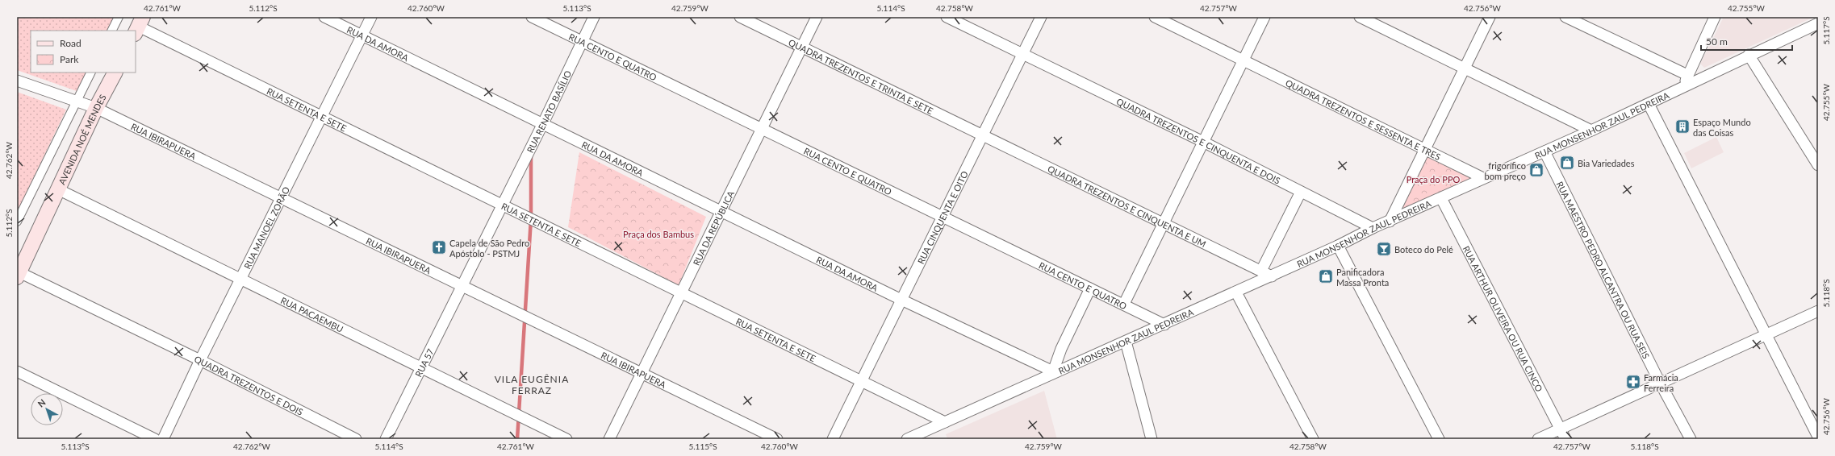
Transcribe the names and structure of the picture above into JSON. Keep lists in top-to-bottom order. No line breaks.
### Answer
{"streets":{"main road":["AVENIDA NOÉ MENDES"],"street":["RUA DA AMORA","RUA CENTO E QUATRO","QUADRA TREZENTOS E TRINTA E SETE","RUA SETENTA E SETE","RUA RENATO BASÍLIO","QUADRA TREZENTOS E SESSENTA E TRES","RUA MONSENHOR ZAUL PEDREIRA","RUA IBIRAPUERA","QUADRA TREZENTOS E CINQUENTA E DOIS","QUADRA TREZENTOS E CINQUENTA E UM","RUA CINQUENTA E OITO","RUA MANOEL ZORÃO","RUA DA REPÚBLICA","RUA MAESTRO PEDRO ALCANTRA OU RUA SEIS","RUA PACAEMBU","RUA ARTHUR OLIVEIRA OU RUA CINCO","RUA 57","QUADRA TREZENTOS E DOIS"]},"crossings":[["RUA DA AMORA","RUA RENATO BASÍLIO"],["RUA DA AMORA","RUA MONSENHOR ZAUL PEDREIRA"],["RUA DA AMORA","RUA CINQUENTA E OITO"],["RUA DA AMORA","RUA MANOEL ZORÃO"],["RUA DA AMORA","RUA DA REPÚBLICA"],["RUA CENTO E QUATRO","RUA RENATO BASÍLIO"],["RUA CENTO E QUATRO","RUA MONSENHOR ZAUL PEDREIRA"],["RUA CENTO E QUATRO","RUA CINQUENTA E OITO"],["RUA CENTO E QUATRO","RUA DA REPÚBLICA"],["QUADRA TREZENTOS E TRINTA E SETE","QUADRA TREZENTOS E CINQUENTA E UM"],["QUADRA TREZENTOS E TRINTA E SETE","RUA CINQUENTA E OITO"],["QUADRA TREZENTOS E TRINTA E SETE","RUA DA REPÚBLICA"],["RUA SETENTA E SETE","RUA RENATO BASÍLIO"],["RUA SETENTA E SETE","RUA MONSENHOR ZAUL PEDREIRA"],["RUA SETENTA E SETE","RUA MANOEL ZORÃO"],["RUA SETENTA E SETE","RUA DA REPÚBLICA"],["RUA RENATO BASÍLIO","RUA IBIRAPUERA"],["RUA RENATO BASÍLIO","RUA 57"],["QUADRA TREZENTOS E SESSENTA E TRES","RUA MONSENHOR ZAUL PEDREIRA"],["RUA MONSENHOR ZAUL PEDREIRA","QUADRA TREZENTOS E CINQUENTA E DOIS"],["RUA MONSENHOR ZAUL PEDREIRA","QUADRA TREZENTOS E CINQUENTA E UM"],["RUA MONSENHOR ZAUL PEDREIRA","RUA MAESTRO PEDRO ALCANTRA OU RUA SEIS"],["RUA MONSENHOR ZAUL PEDREIRA","RUA ARTHUR OLIVEIRA OU RUA CINCO"],["AVENIDA NOÉ MENDES","RUA IBIRAPUERA"],["AVENIDA NOÉ MENDES","RUA PACAEMBU"],["AVENIDA NOÉ MENDES","QUADRA TREZENTOS E DOIS"],["RUA IBIRAPUERA","RUA MANOEL ZORÃO"],["RUA IBIRAPUERA","RUA DA REPÚBLICA"],["RUA IBIRAPUERA","RUA 57"],["QUADRA TREZENTOS E CINQUENTA E DOIS","RUA CINQUENTA E OITO"],["QUADRA TREZENTOS E CINQUENTA E UM","RUA CINQUENTA E OITO"],["RUA MANOEL ZORÃO","RUA PACAEMBU"],["RUA MANOEL ZORÃO","QUADRA TREZENTOS E DOIS"],["RUA PACAEMBU","RUA 57"]],"districts":["VILA EUGÊNIA FERRAZ"],"parks":["Praça do PPO","Praça dos Bambus"],"places":{"building":["Espaço Mundo das Coisas"],"shop":["Bia Variedades","frigorífico bom preço","Panificadora Massa Pronta"],"church":["Capela de São Pedro Apóstolo - PSTMJ"],"bar":["Boteco do Pelé"],"pharmacy":["Farmácia Ferreira"]},"legend":["Road","Park"],"scale_bar":"50 m","north":"top left","coordinates":["42.761°W","5.112°S","42.760°W","5.113°S","42.759°W","5.114°S","42.758°W","42.757°W","42.756°W","42.755°W","5.117°S","42.762°W","5.118°S","5.115°S"]}
